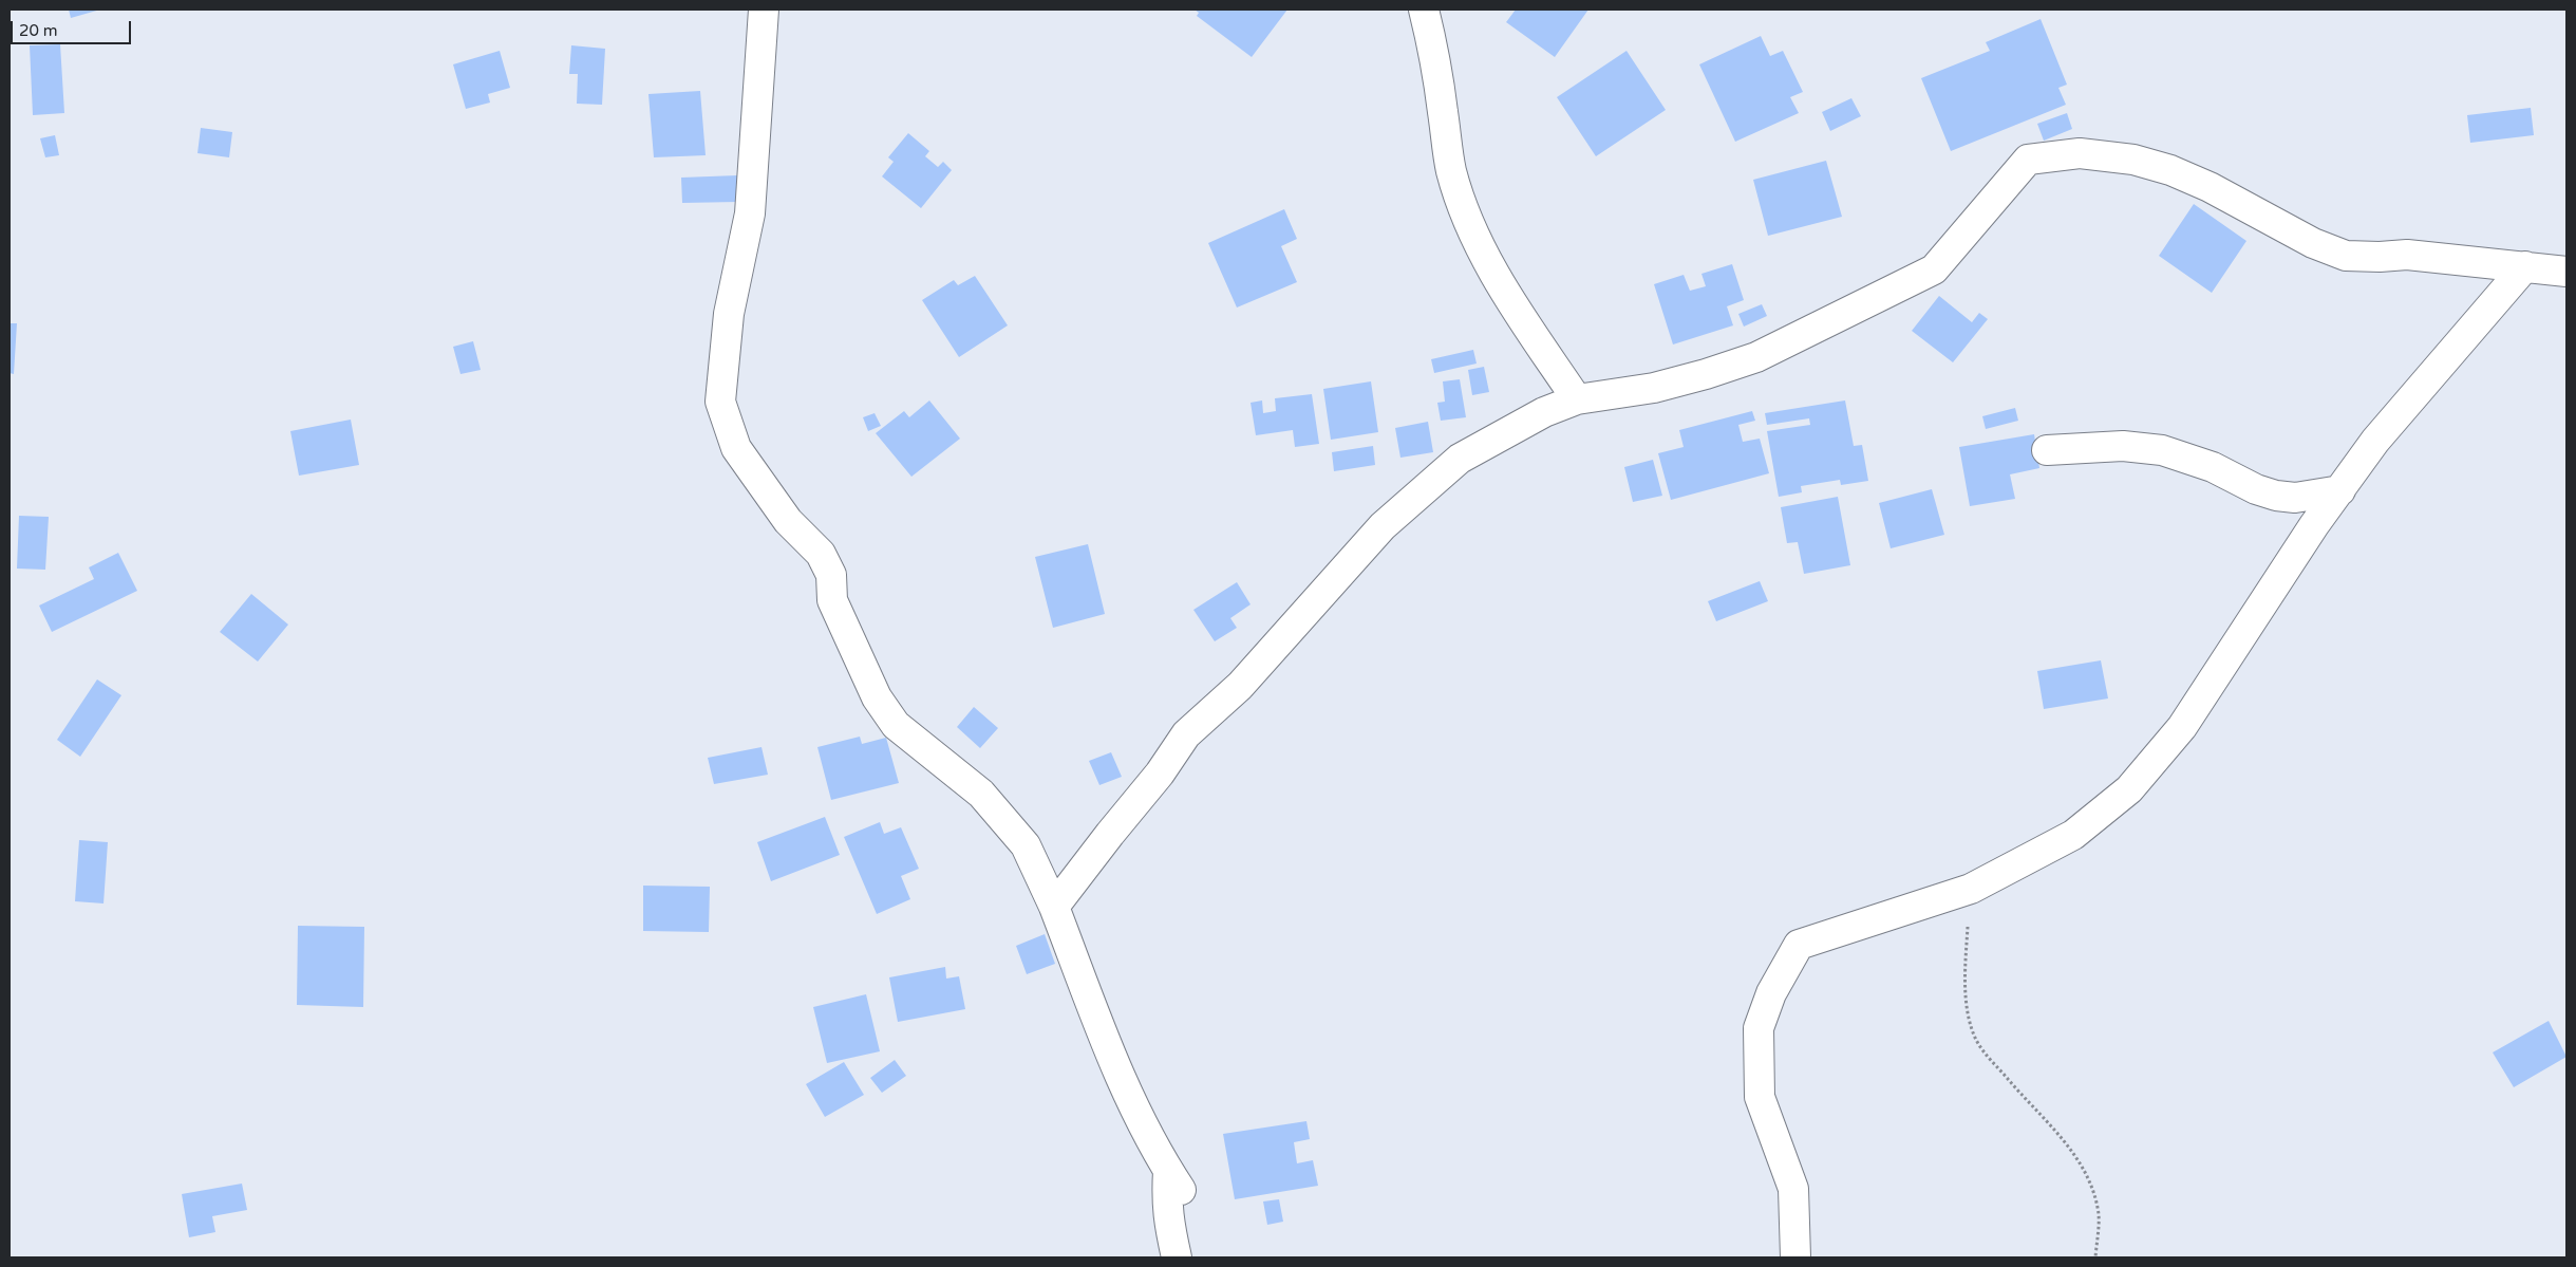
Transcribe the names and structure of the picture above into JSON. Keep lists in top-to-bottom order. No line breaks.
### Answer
{"scale_bar":"20 m"}
